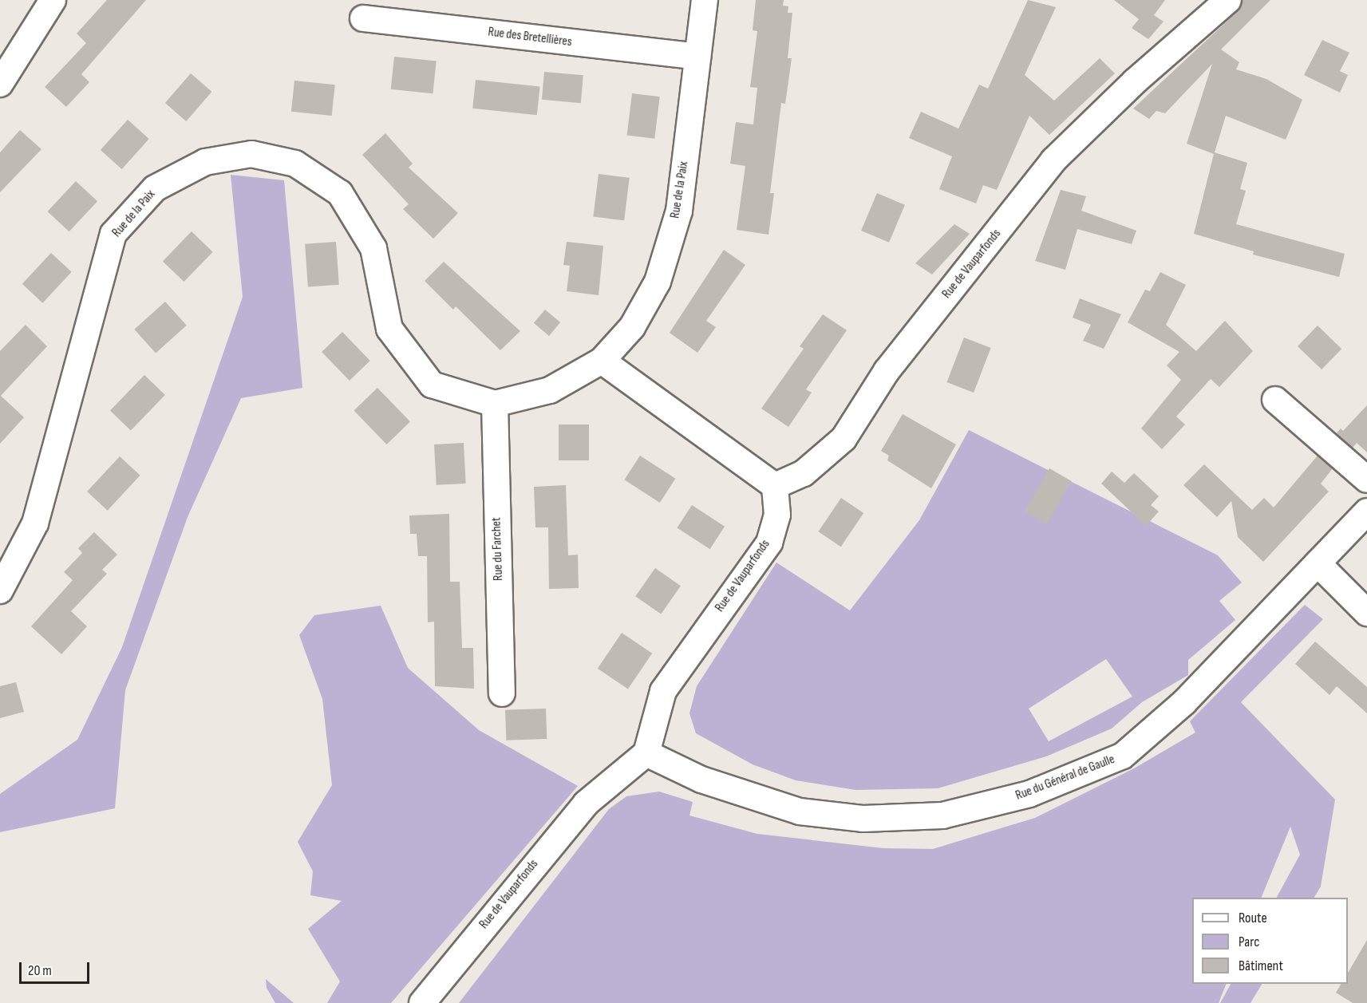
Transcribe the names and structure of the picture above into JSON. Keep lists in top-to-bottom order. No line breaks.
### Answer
{"streets":{"street":["Rue des Bretellières","Rue de la Paix","Rue de Vauparfonds","Rue du Farchet","Rue du Général de Gaulle"]},"crossings":[["Rue des Bretellières","Rue de la Paix"],["Rue de la Paix","Rue du Farchet"],["Rue de Vauparfonds","Rue du Général de Gaulle"]],"legend":["Route","Parc","Bâtiment"],"scale_bar":"20 m"}
